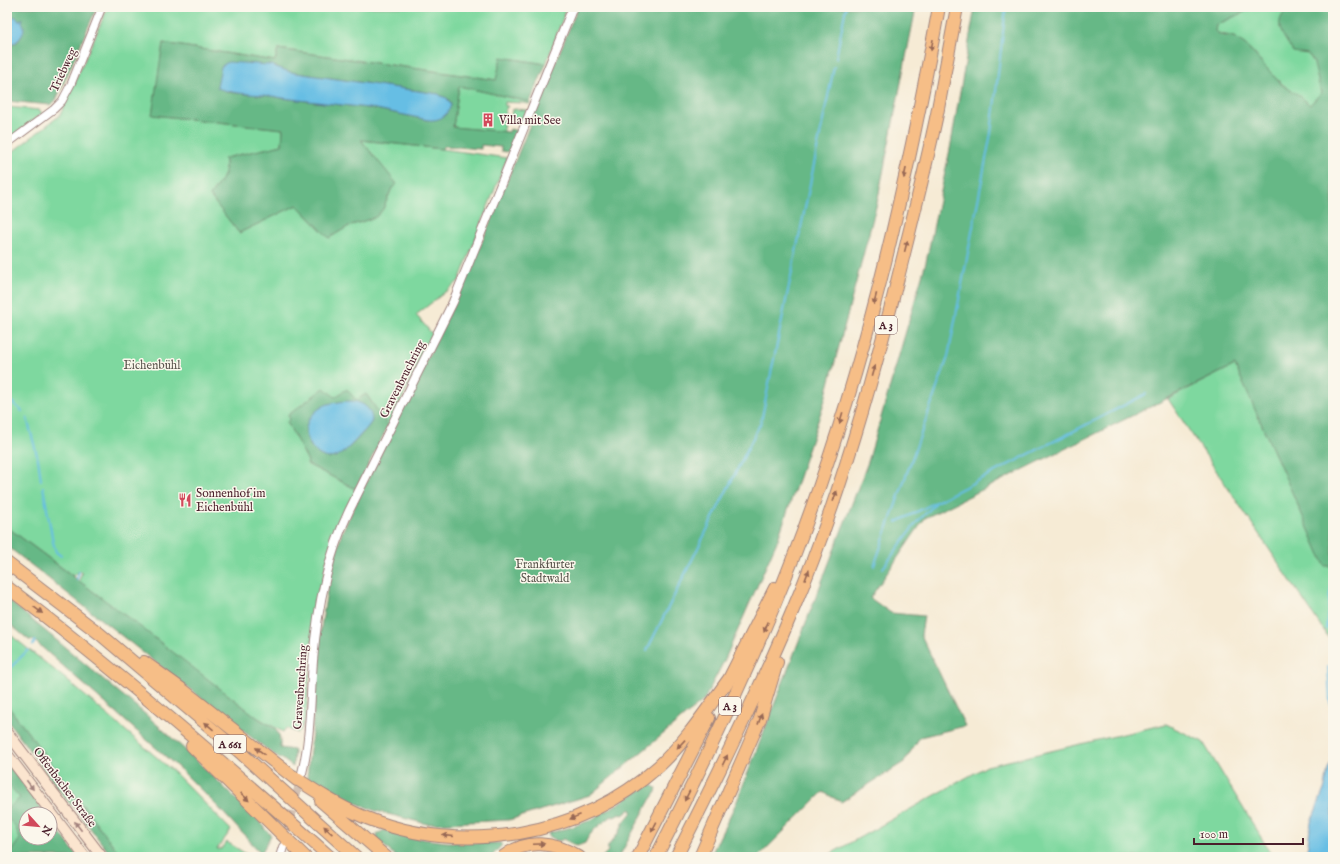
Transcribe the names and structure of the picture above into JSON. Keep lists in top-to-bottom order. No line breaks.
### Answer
{"streets":{"highway":["A 3","A 661"],"main road":["Offenbacher Straße"],"street":["Triebweg","Gravenbruchring"]},"parks":["Eichenbühl","Frankfurter Stadtwald"],"places":{"building":["Villa mit See"],"restaurant":["Sonnenhof im Eichenbühl"]},"scale_bar":"100 m","north":"bottom right"}
